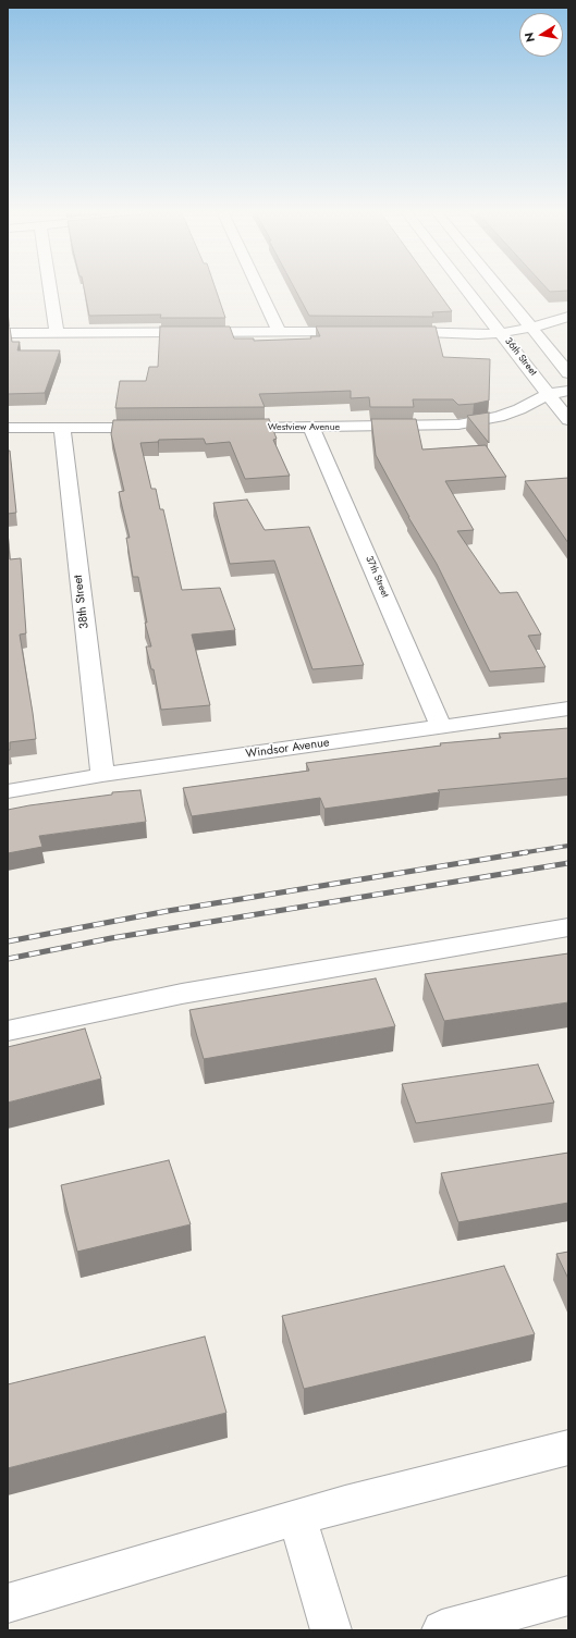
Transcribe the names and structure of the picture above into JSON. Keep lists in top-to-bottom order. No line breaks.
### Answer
{"streets":{"street":["36th Street","Westview Avenue","37th Street","38th Street","Windsor Avenue"]},"crossings":[["36th Street","Westview Avenue"],["Westview Avenue","37th Street"],["37th Street","Windsor Avenue"],["38th Street","Windsor Avenue"]],"north":"left"}
